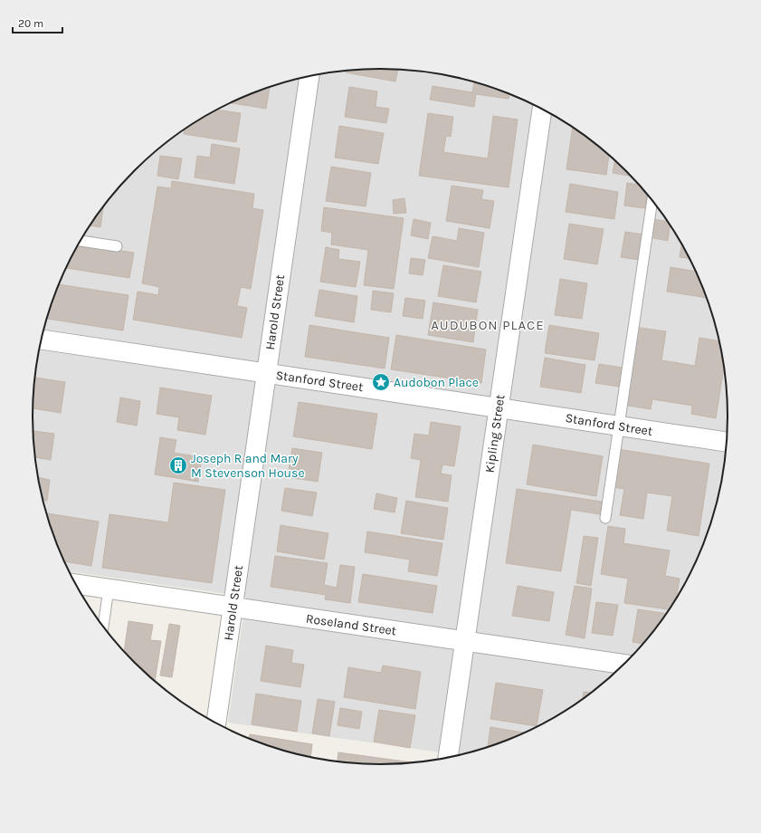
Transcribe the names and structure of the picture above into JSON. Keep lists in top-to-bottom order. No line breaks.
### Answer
{"streets":{"street":["Harold Street","Stanford Street","Kipling Street","Roseland Street"]},"crossings":[["Harold Street","Stanford Street"],["Harold Street","Roseland Street"],["Stanford Street","Kipling Street"],["Kipling Street","Roseland Street"]],"districts":["AUDUBON PLACE"],"places":{"place":["Audobon Place"],"building":["Joseph R and Mary M Stevenson House"]},"scale_bar":"20 m"}
